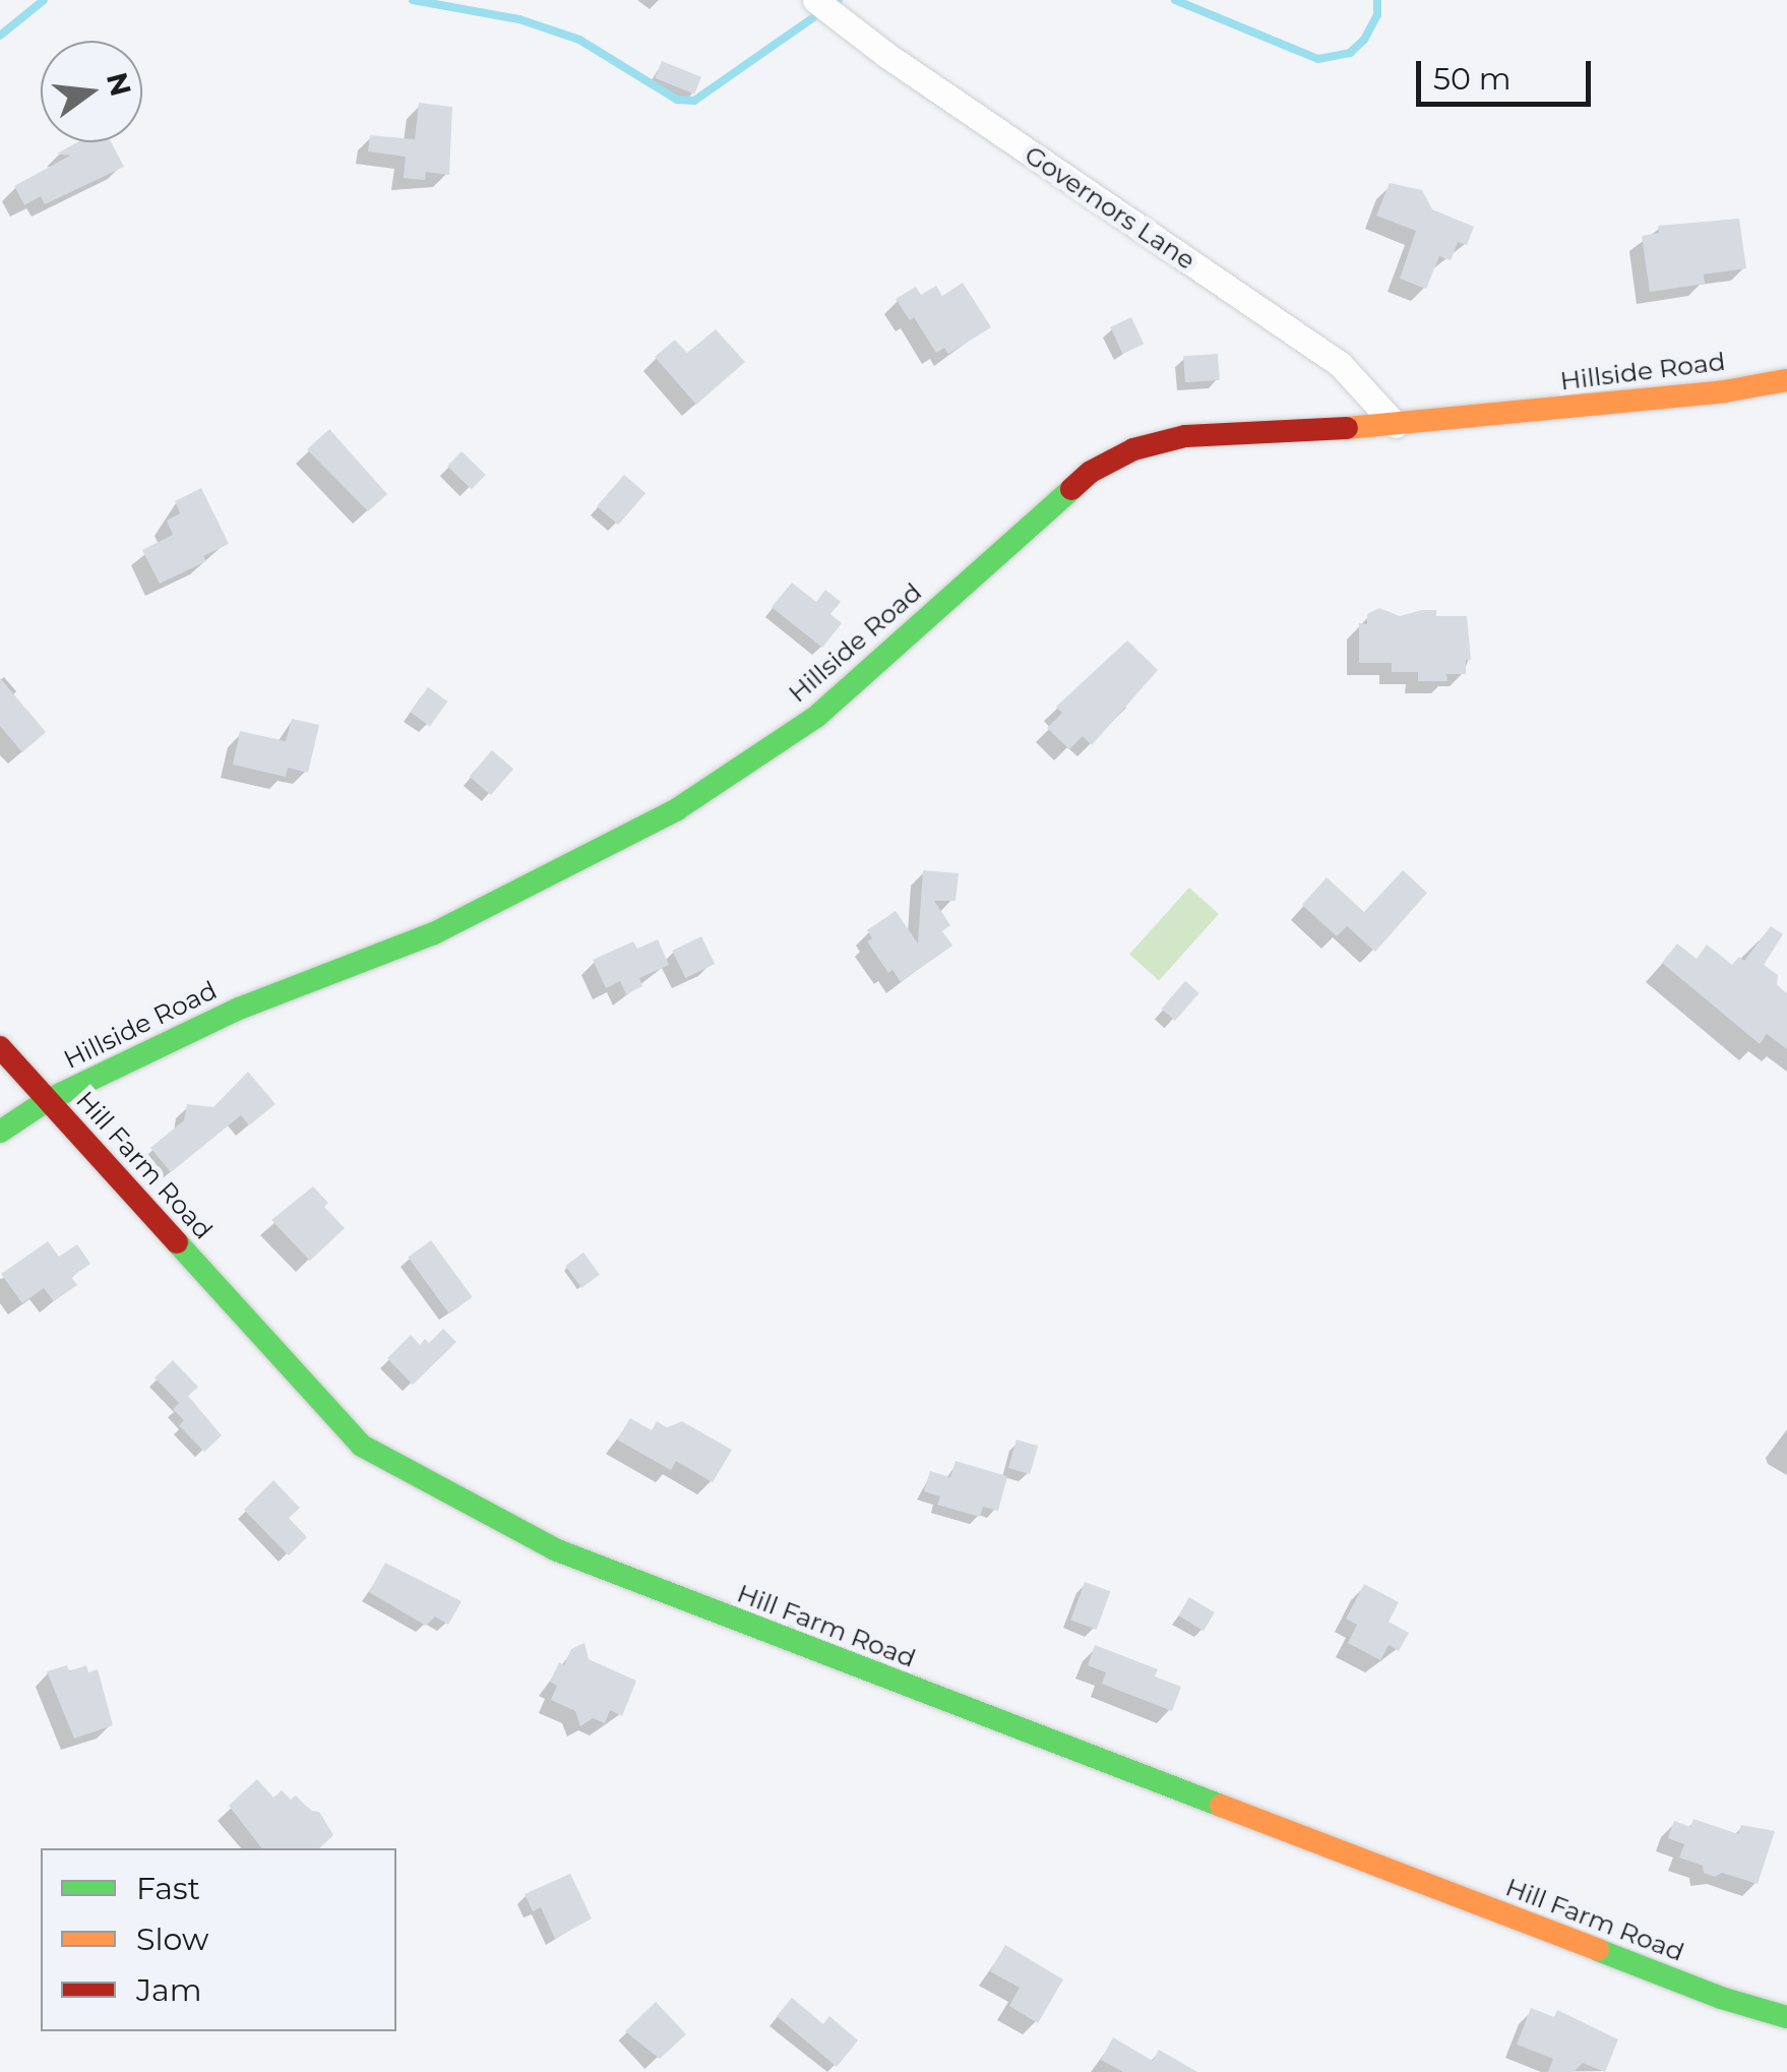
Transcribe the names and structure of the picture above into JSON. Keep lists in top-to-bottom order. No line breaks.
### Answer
{"streets":{"main road":["Hillside Road","Hill Farm Road"],"street":["Governors Lane"]},"crossings":[["Governors Lane","Hillside Road"],["Hillside Road","Hill Farm Road"]],"legend":["Fast","Slow","Jam"],"scale_bar":"50 m","north":"right"}
